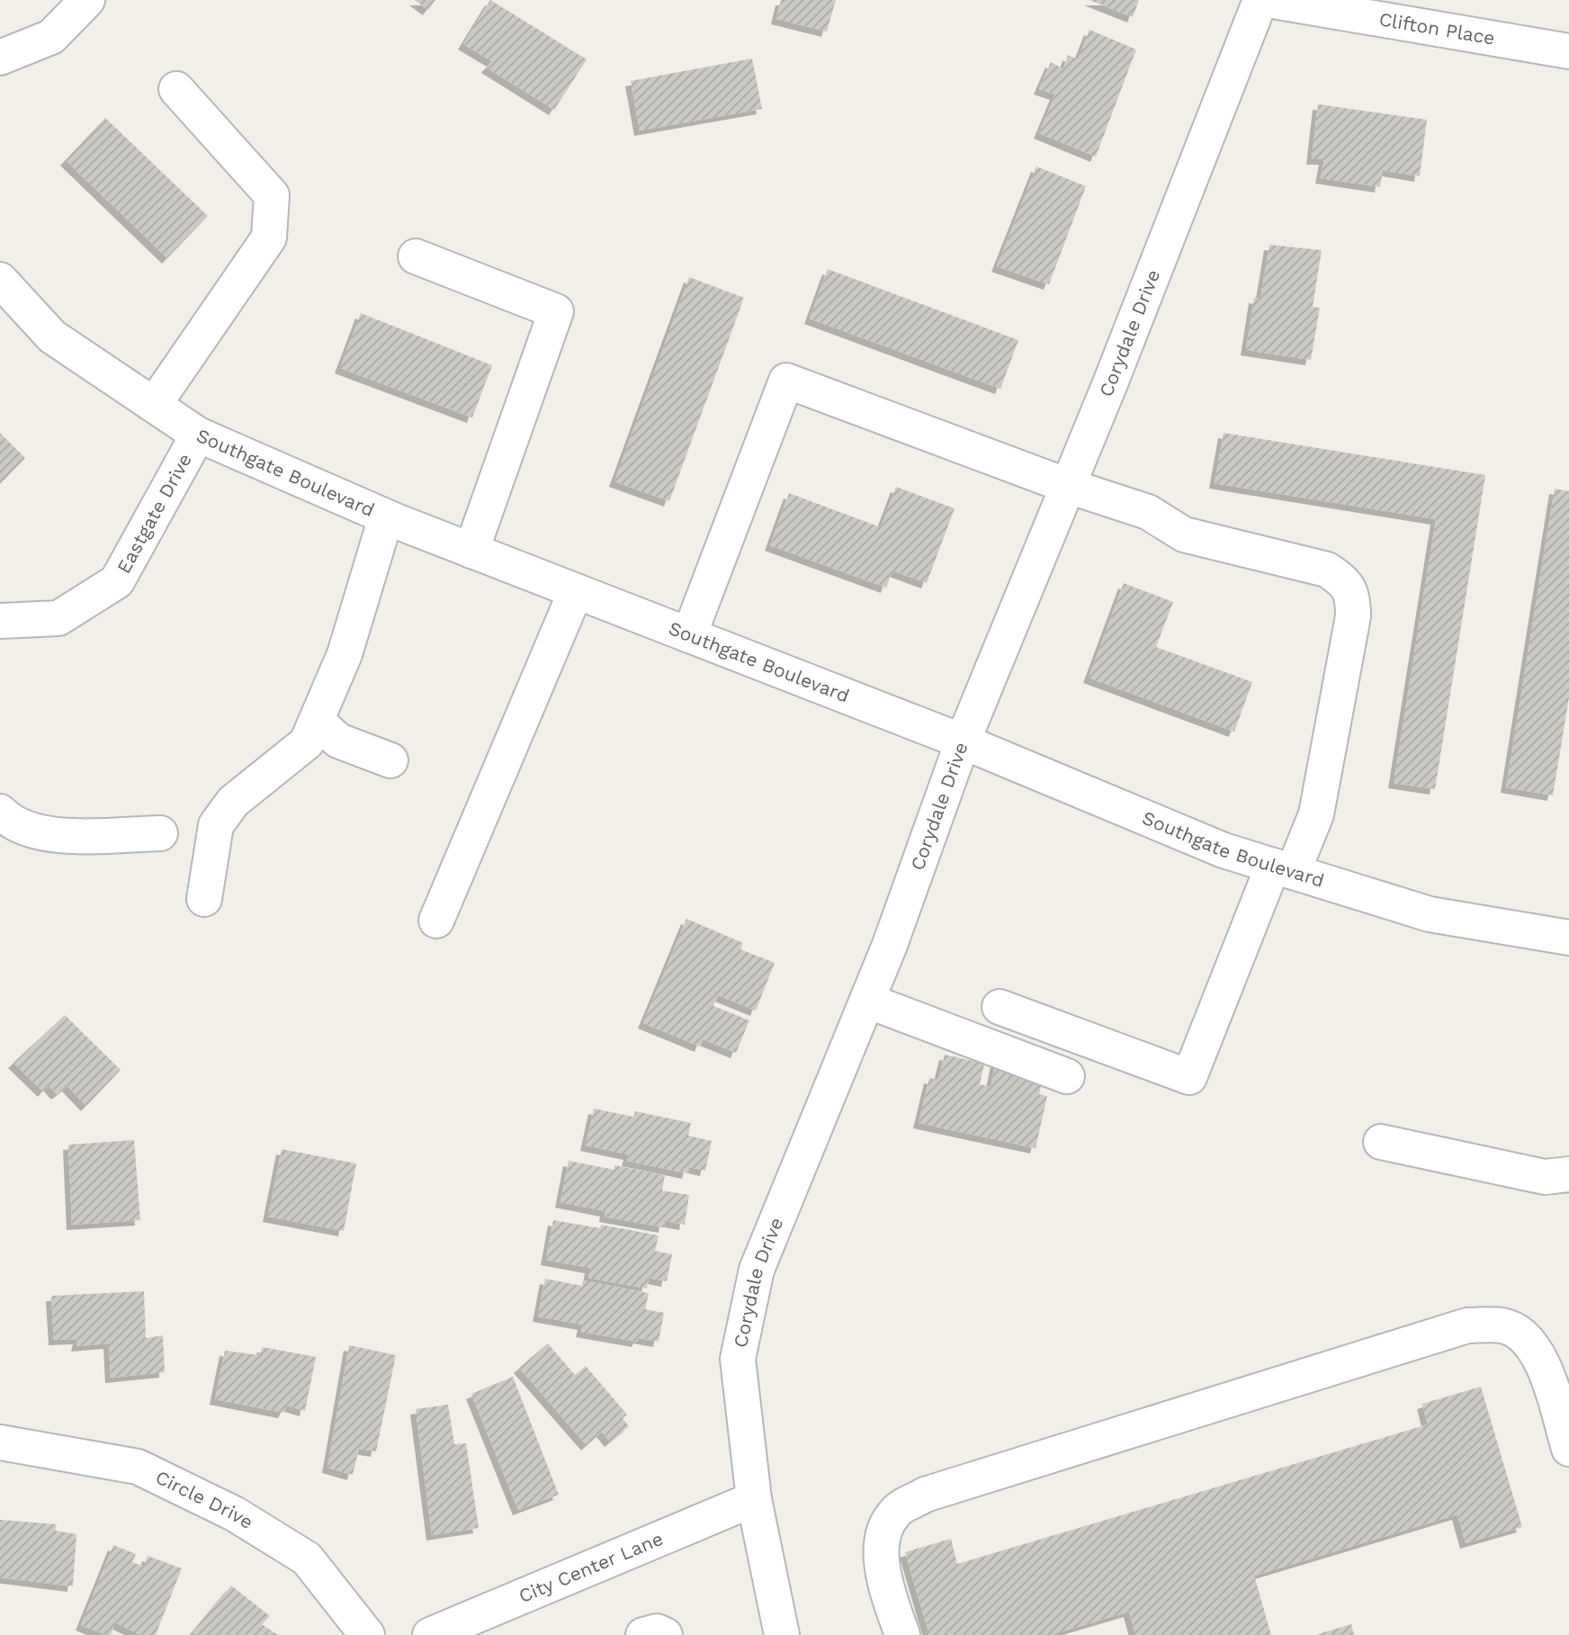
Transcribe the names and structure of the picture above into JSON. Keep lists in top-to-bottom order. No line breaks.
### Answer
{"streets":{"street":["Clifton Place","Corydale Drive","Southgate Boulevard","Eastgate Drive","Circle Drive","City Center Lane"]},"crossings":[["Corydale Drive","Southgate Boulevard"],["Corydale Drive","City Center Lane"],["Southgate Boulevard","Eastgate Drive"]]}
